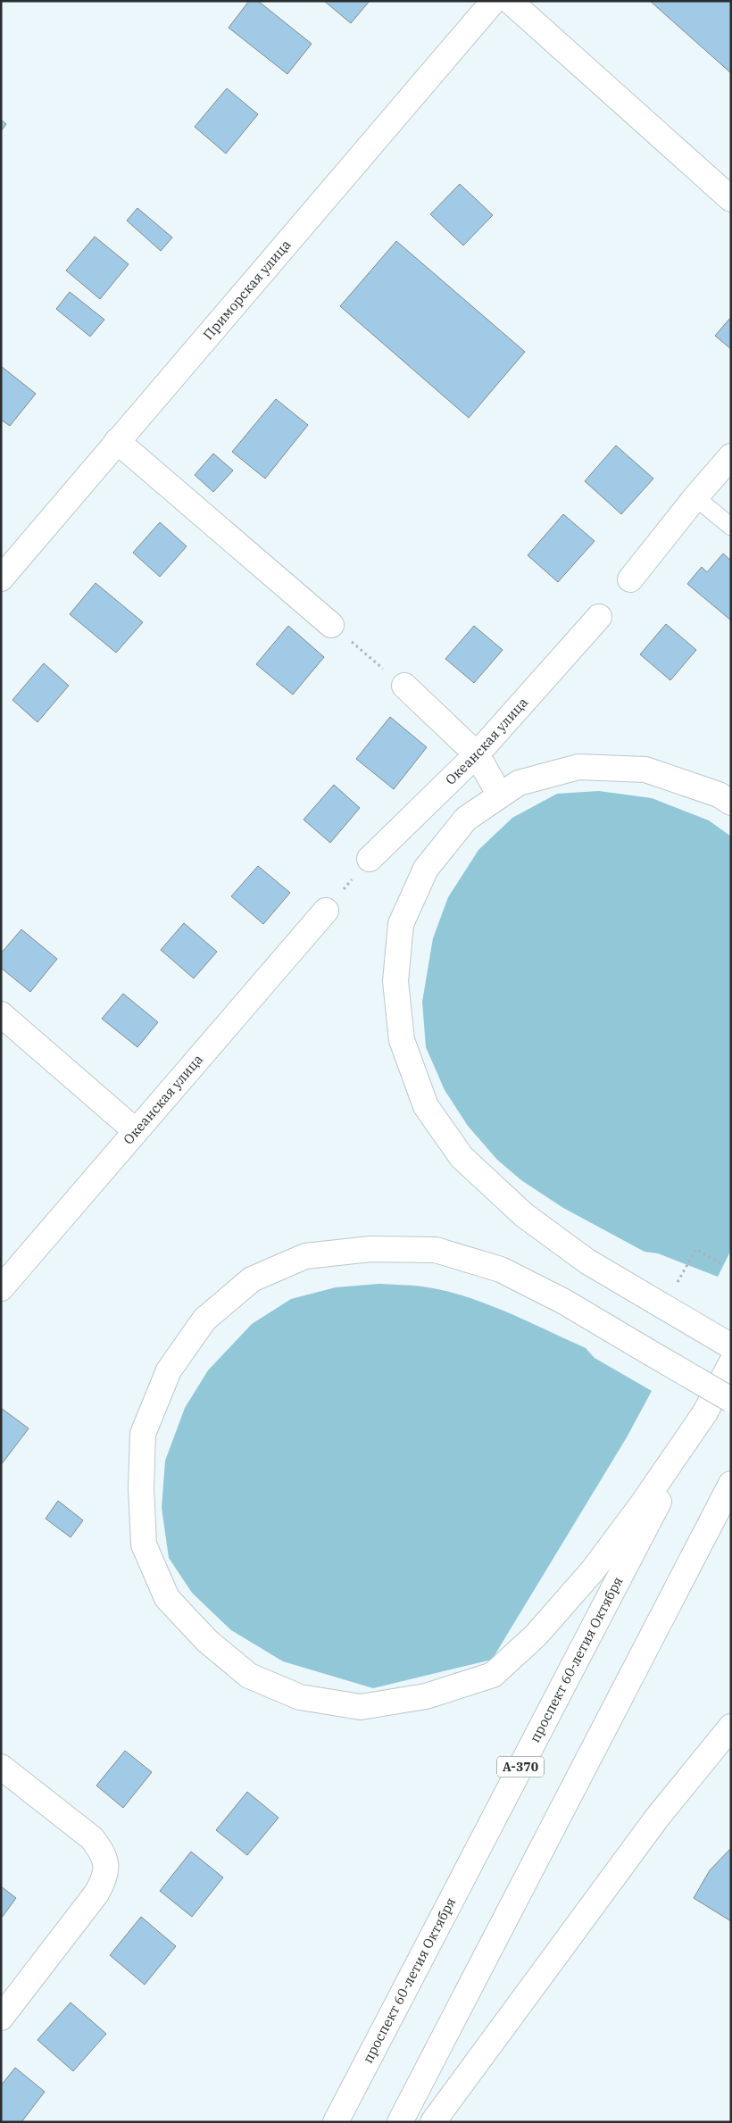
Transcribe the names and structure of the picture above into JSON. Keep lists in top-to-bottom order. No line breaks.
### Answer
{"streets":{"main road":["Приморская улица","Океанская улица","проспект 60-летия Октября","А-370"]}}
